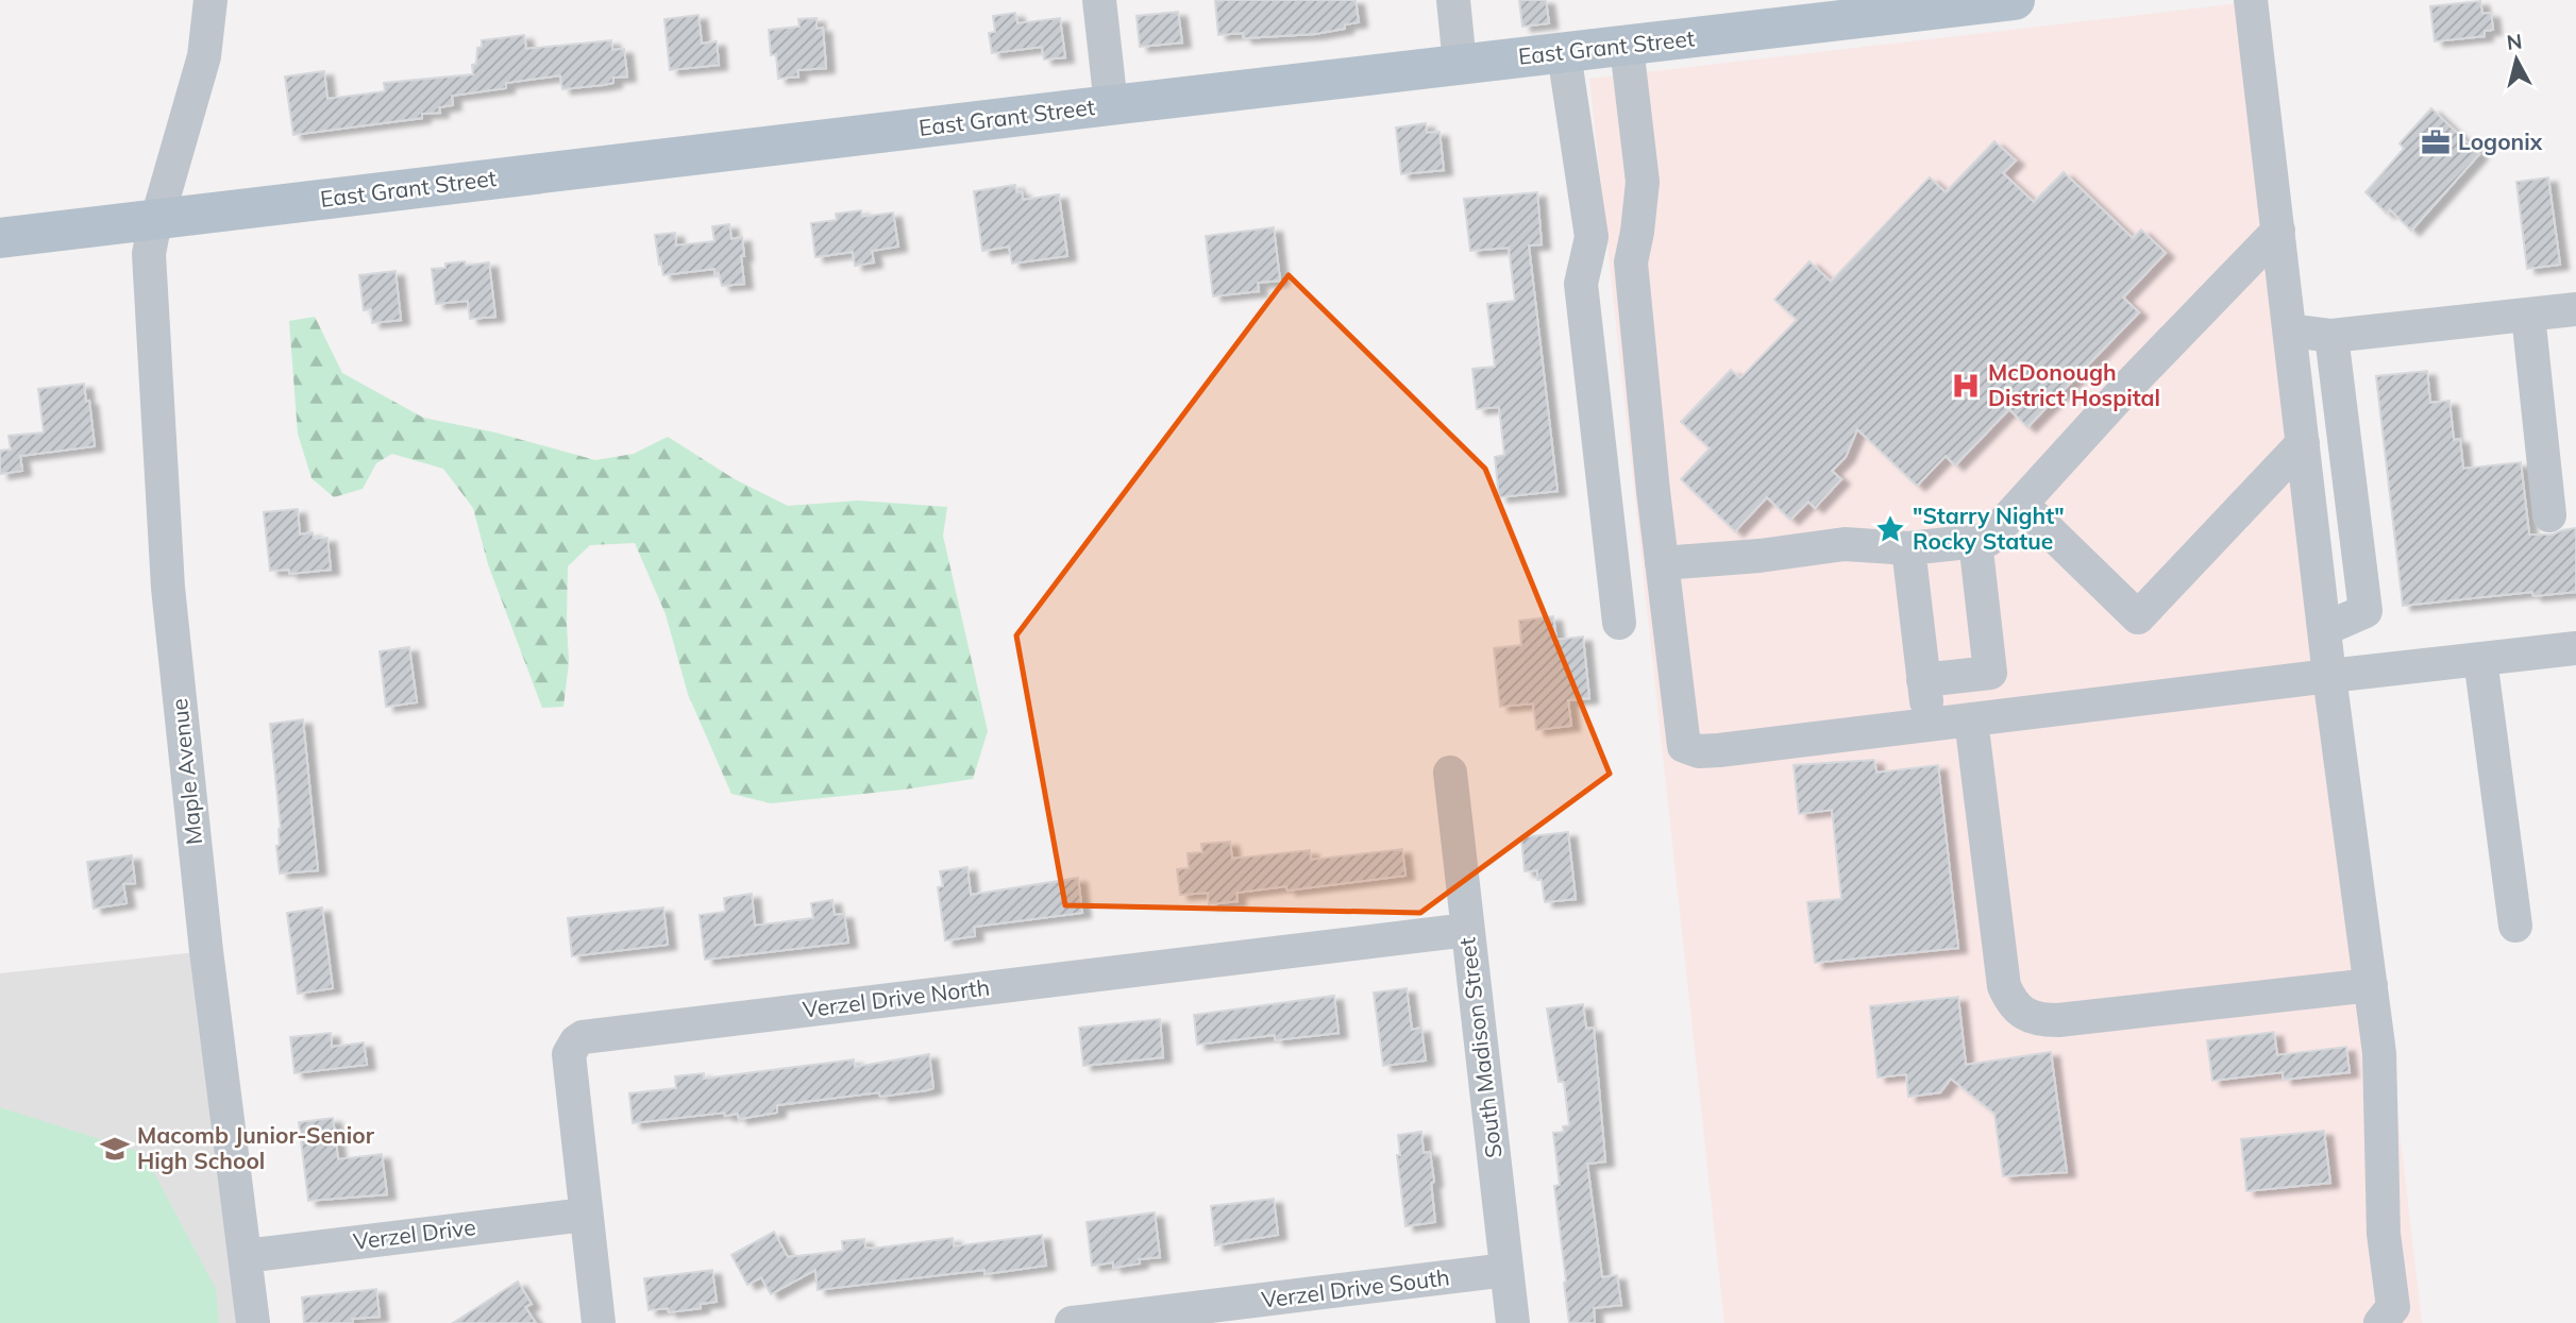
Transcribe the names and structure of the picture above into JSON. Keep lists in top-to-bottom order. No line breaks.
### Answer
{"streets":{"main road":["East Grant Street"],"street":["Maple Avenue","Verzel Drive North","South Madison Street","Verzel Drive","Verzel Drive South"]},"crossings":[["East Grant Street","Maple Avenue"],["Maple Avenue","Verzel Drive"],["Verzel Drive North","South Madison Street"],["Verzel Drive North","Verzel Drive"],["South Madison Street","Verzel Drive South"]],"places":{"office":["Logonix"],"hospital":["McDonough District Hospital"],"place":["\"Starry Night\" Rocky Statue"],"school or university":["Macomb Junior-Senior High School"]},"north":"top"}
